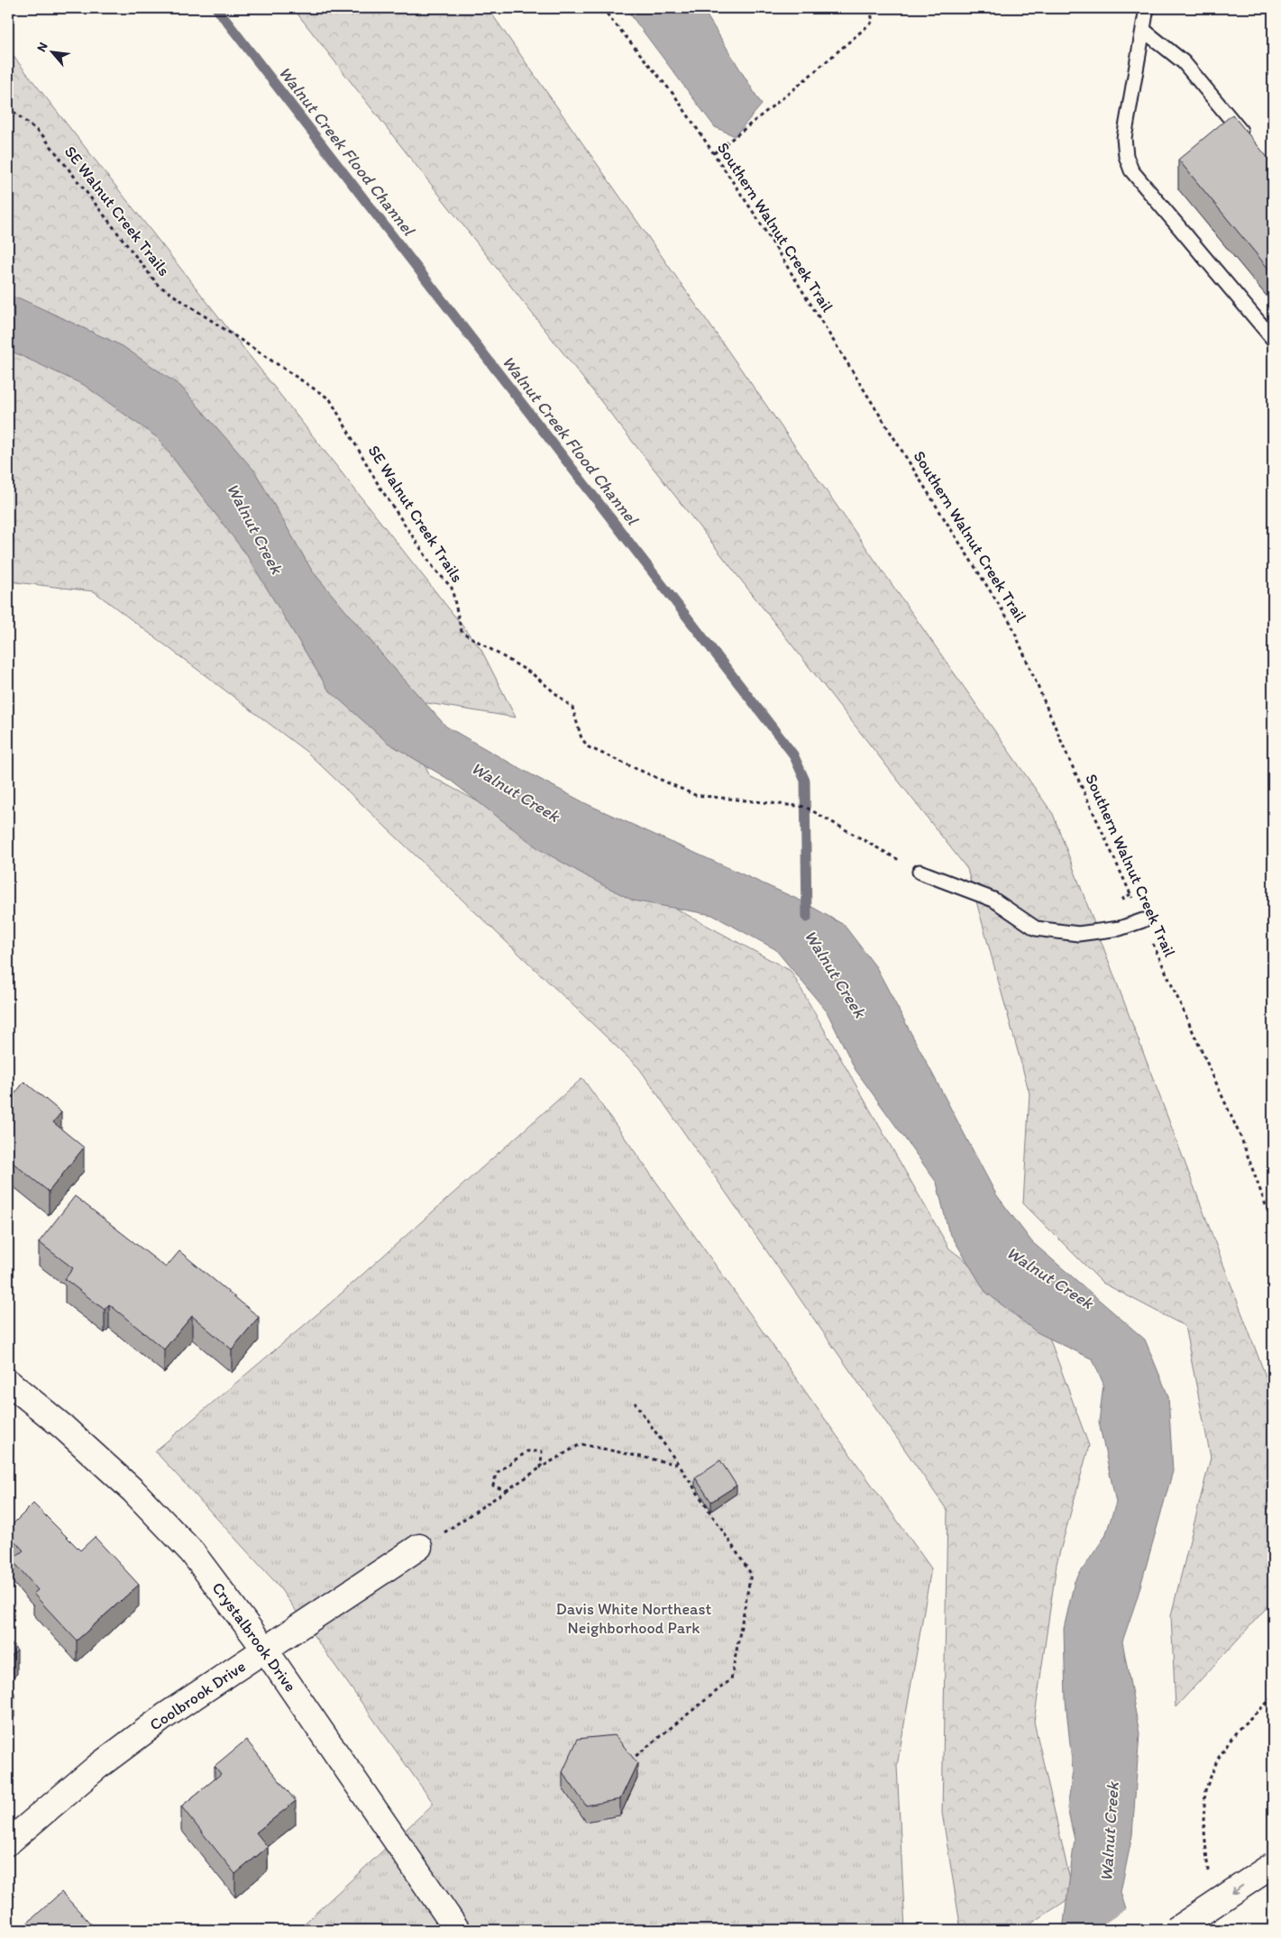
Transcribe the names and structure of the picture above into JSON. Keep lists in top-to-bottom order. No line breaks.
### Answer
{"streets":{"street":["Crystalbrook Drive","Coolbrook Drive"],"path":["SE Walnut Creek Trails","Southern Walnut Creek Trail"]},"crossings":[["Crystalbrook Drive","Coolbrook Drive"]],"water":["Walnut Creek Flood Channel","Walnut Creek"],"parks":["Davis White Northeast Neighborhood Park"],"north":"top left"}
